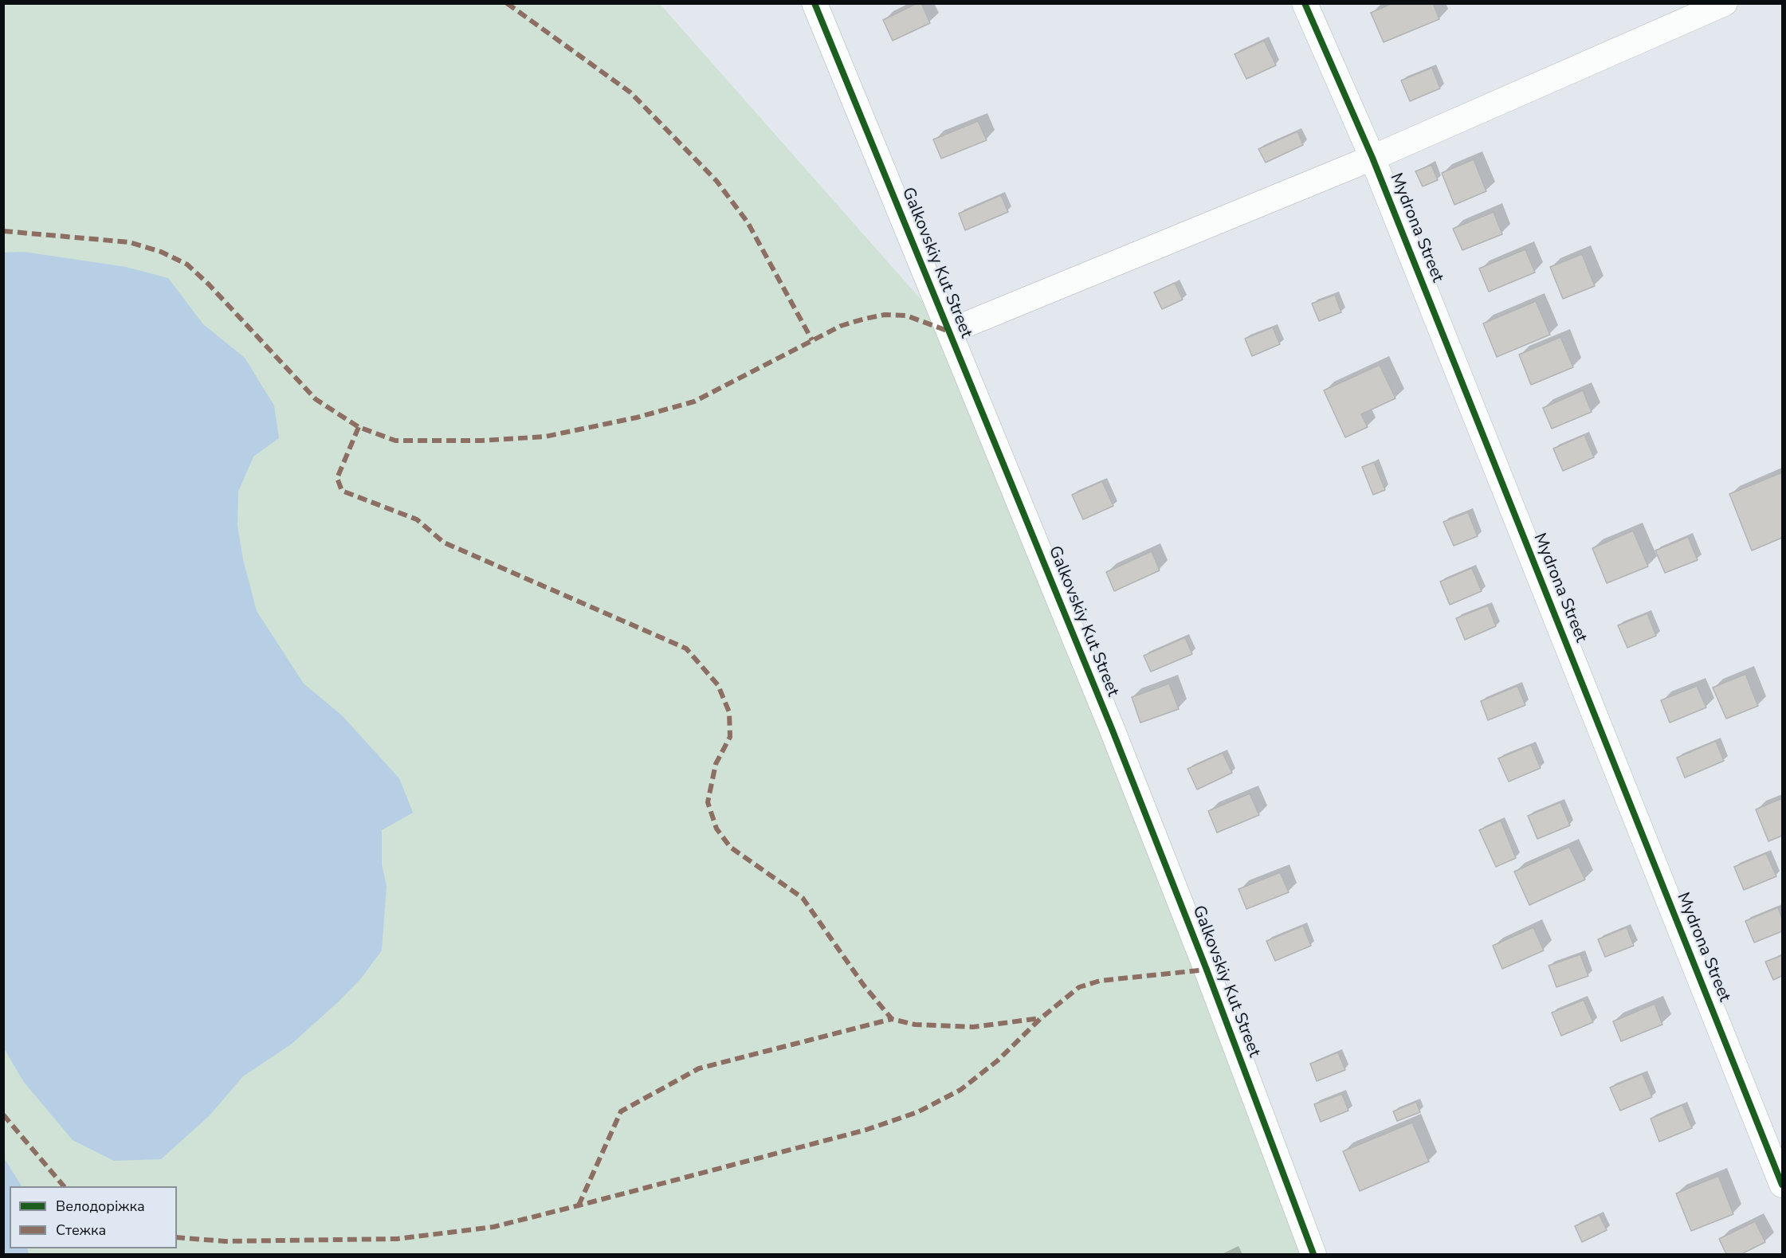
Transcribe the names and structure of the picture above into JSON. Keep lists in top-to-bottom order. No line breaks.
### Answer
{"streets":{"street":["Mydrona Street","Galkovskiy Kut Street"]},"legend":["Велодоріжка","Стежка"]}
